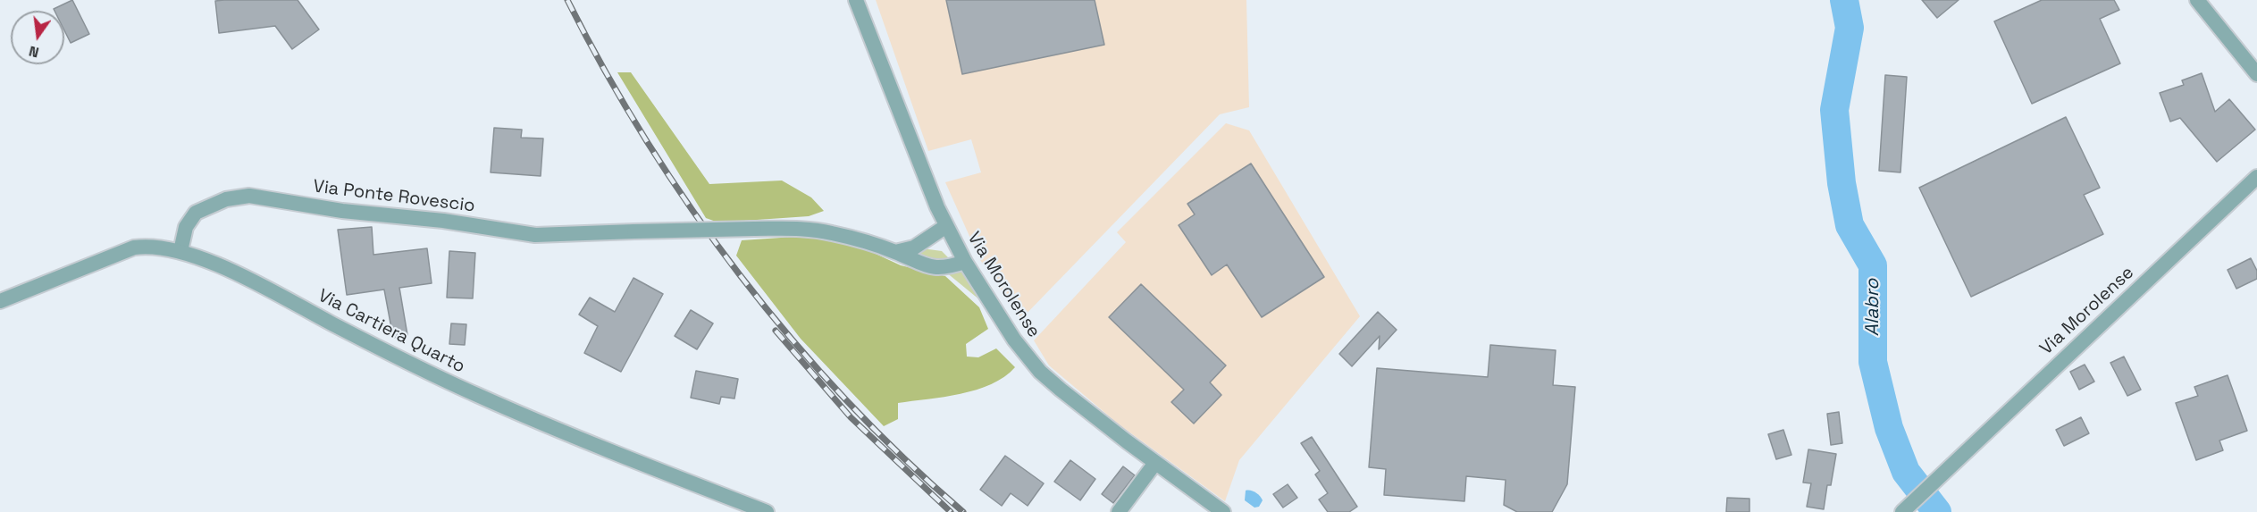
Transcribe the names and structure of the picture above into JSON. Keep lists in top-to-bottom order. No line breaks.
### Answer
{"streets":{"street":["Via Ponte Rovescio","Via Morolense","Via Cartiera Quarto"]},"crossings":[["Via Ponte Rovescio","Via Cartiera Quarto"]],"water":["Alabro"],"north":"bottom"}
